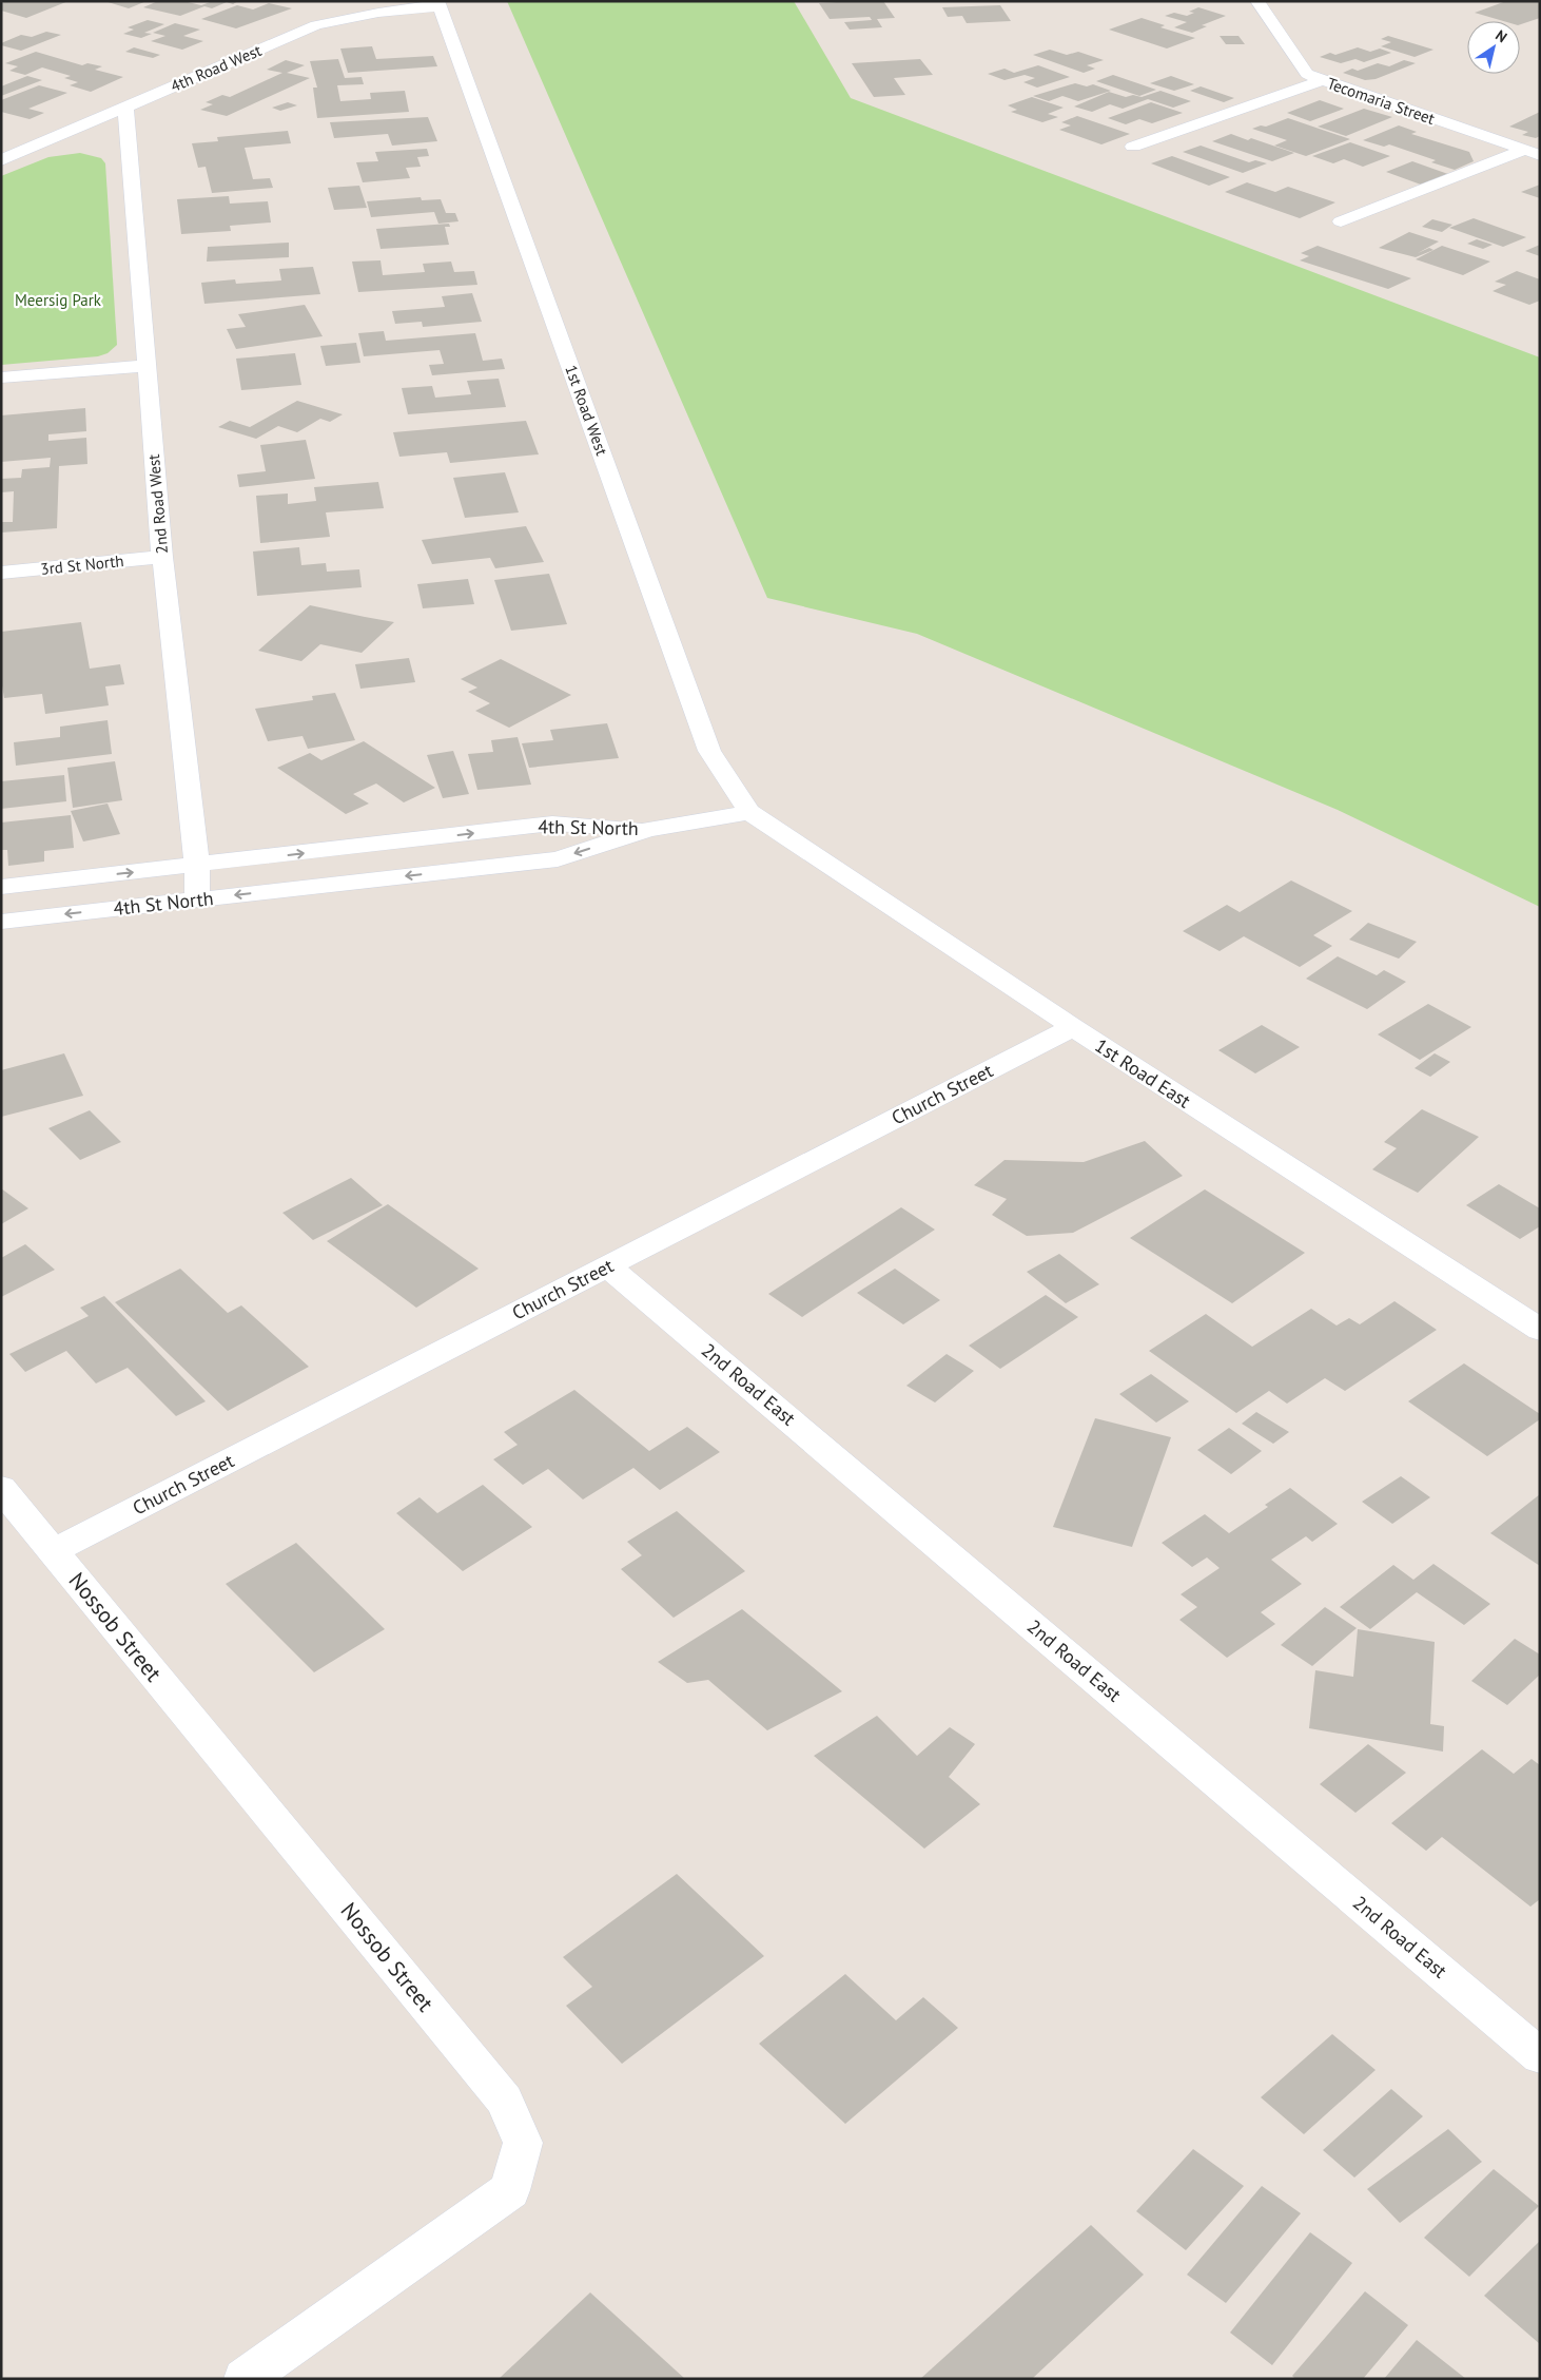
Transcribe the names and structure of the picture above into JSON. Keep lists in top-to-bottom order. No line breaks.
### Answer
{"streets":{"street":["4th Road West","Tecomaria Street","1st Road West","2nd Road West","3rd St North","4th St North","1st Road East","Church Street","2nd Road East","Nossob Street"]},"crossings":[["4th Road West","1st Road West"],["4th Road West","2nd Road West"],["1st Road West","1st Road East"],["2nd Road West","3rd St North"],["2nd Road West","4th St North"],["1st Road East","Church Street"],["Church Street","2nd Road East"],["Church Street","Nossob Street"]],"parks":["Meersig Park"],"north":"top right"}
